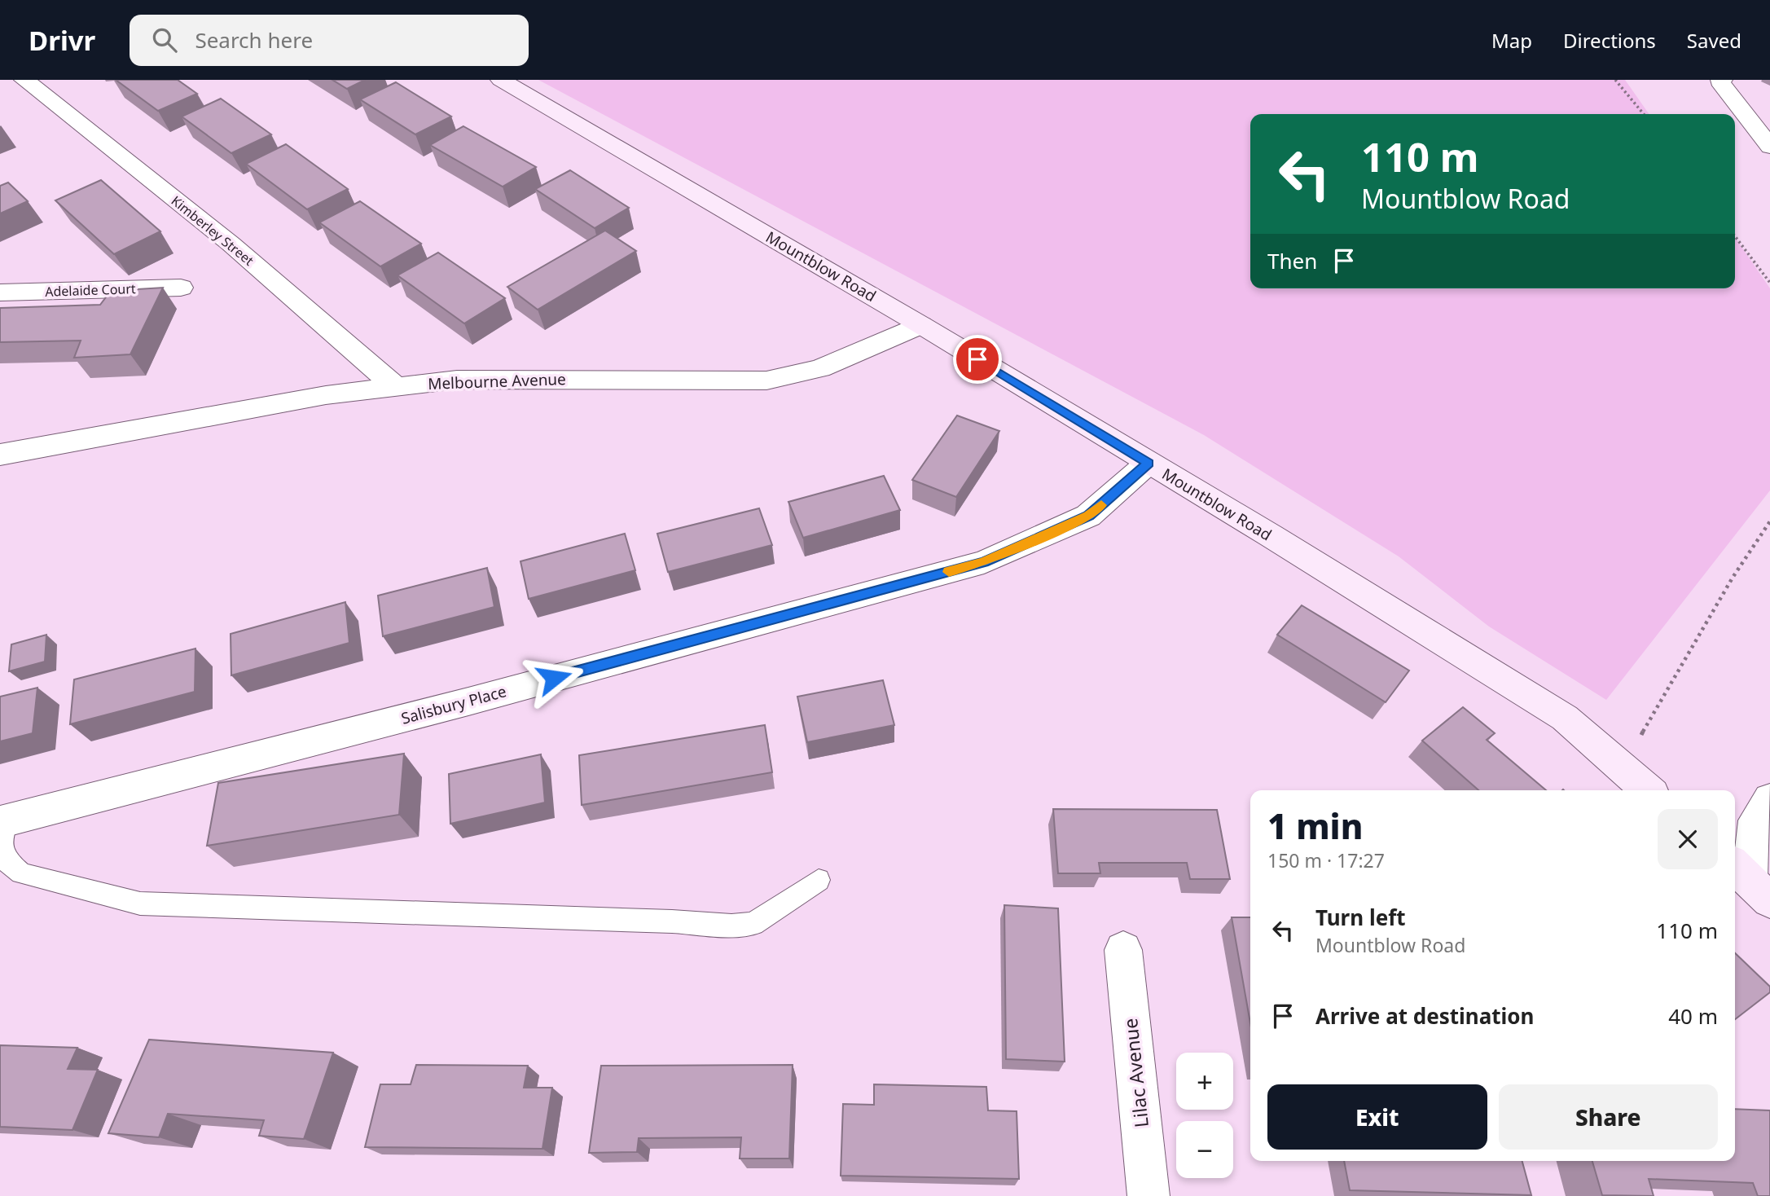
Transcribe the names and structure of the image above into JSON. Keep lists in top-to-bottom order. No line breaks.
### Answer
{"streets":{"street":["Kimberley Street","Mountblow Road","Adelaide Court","Melbourne Avenue","Salisbury Place","Lilac Avenue"]},"crossings":[["Kimberley Street","Melbourne Avenue"],["Mountblow Road","Melbourne Avenue"],["Mountblow Road","Salisbury Place"]],"page":{"header":"Drivr","search":"Search here","nav":["Map","Directions","Saved"],"turn":["110 m","Mountblow Road"],"then":"Then","heading":["1 min","150 m · 17:27"],"list":[{"name":"Turn left","note":"Mountblow Road","value":"110 m"},{"name":"Arrive at destination","value":"40 m"}],"map_buttons":["+","−"],"buttons":["Exit","Share"]}}
